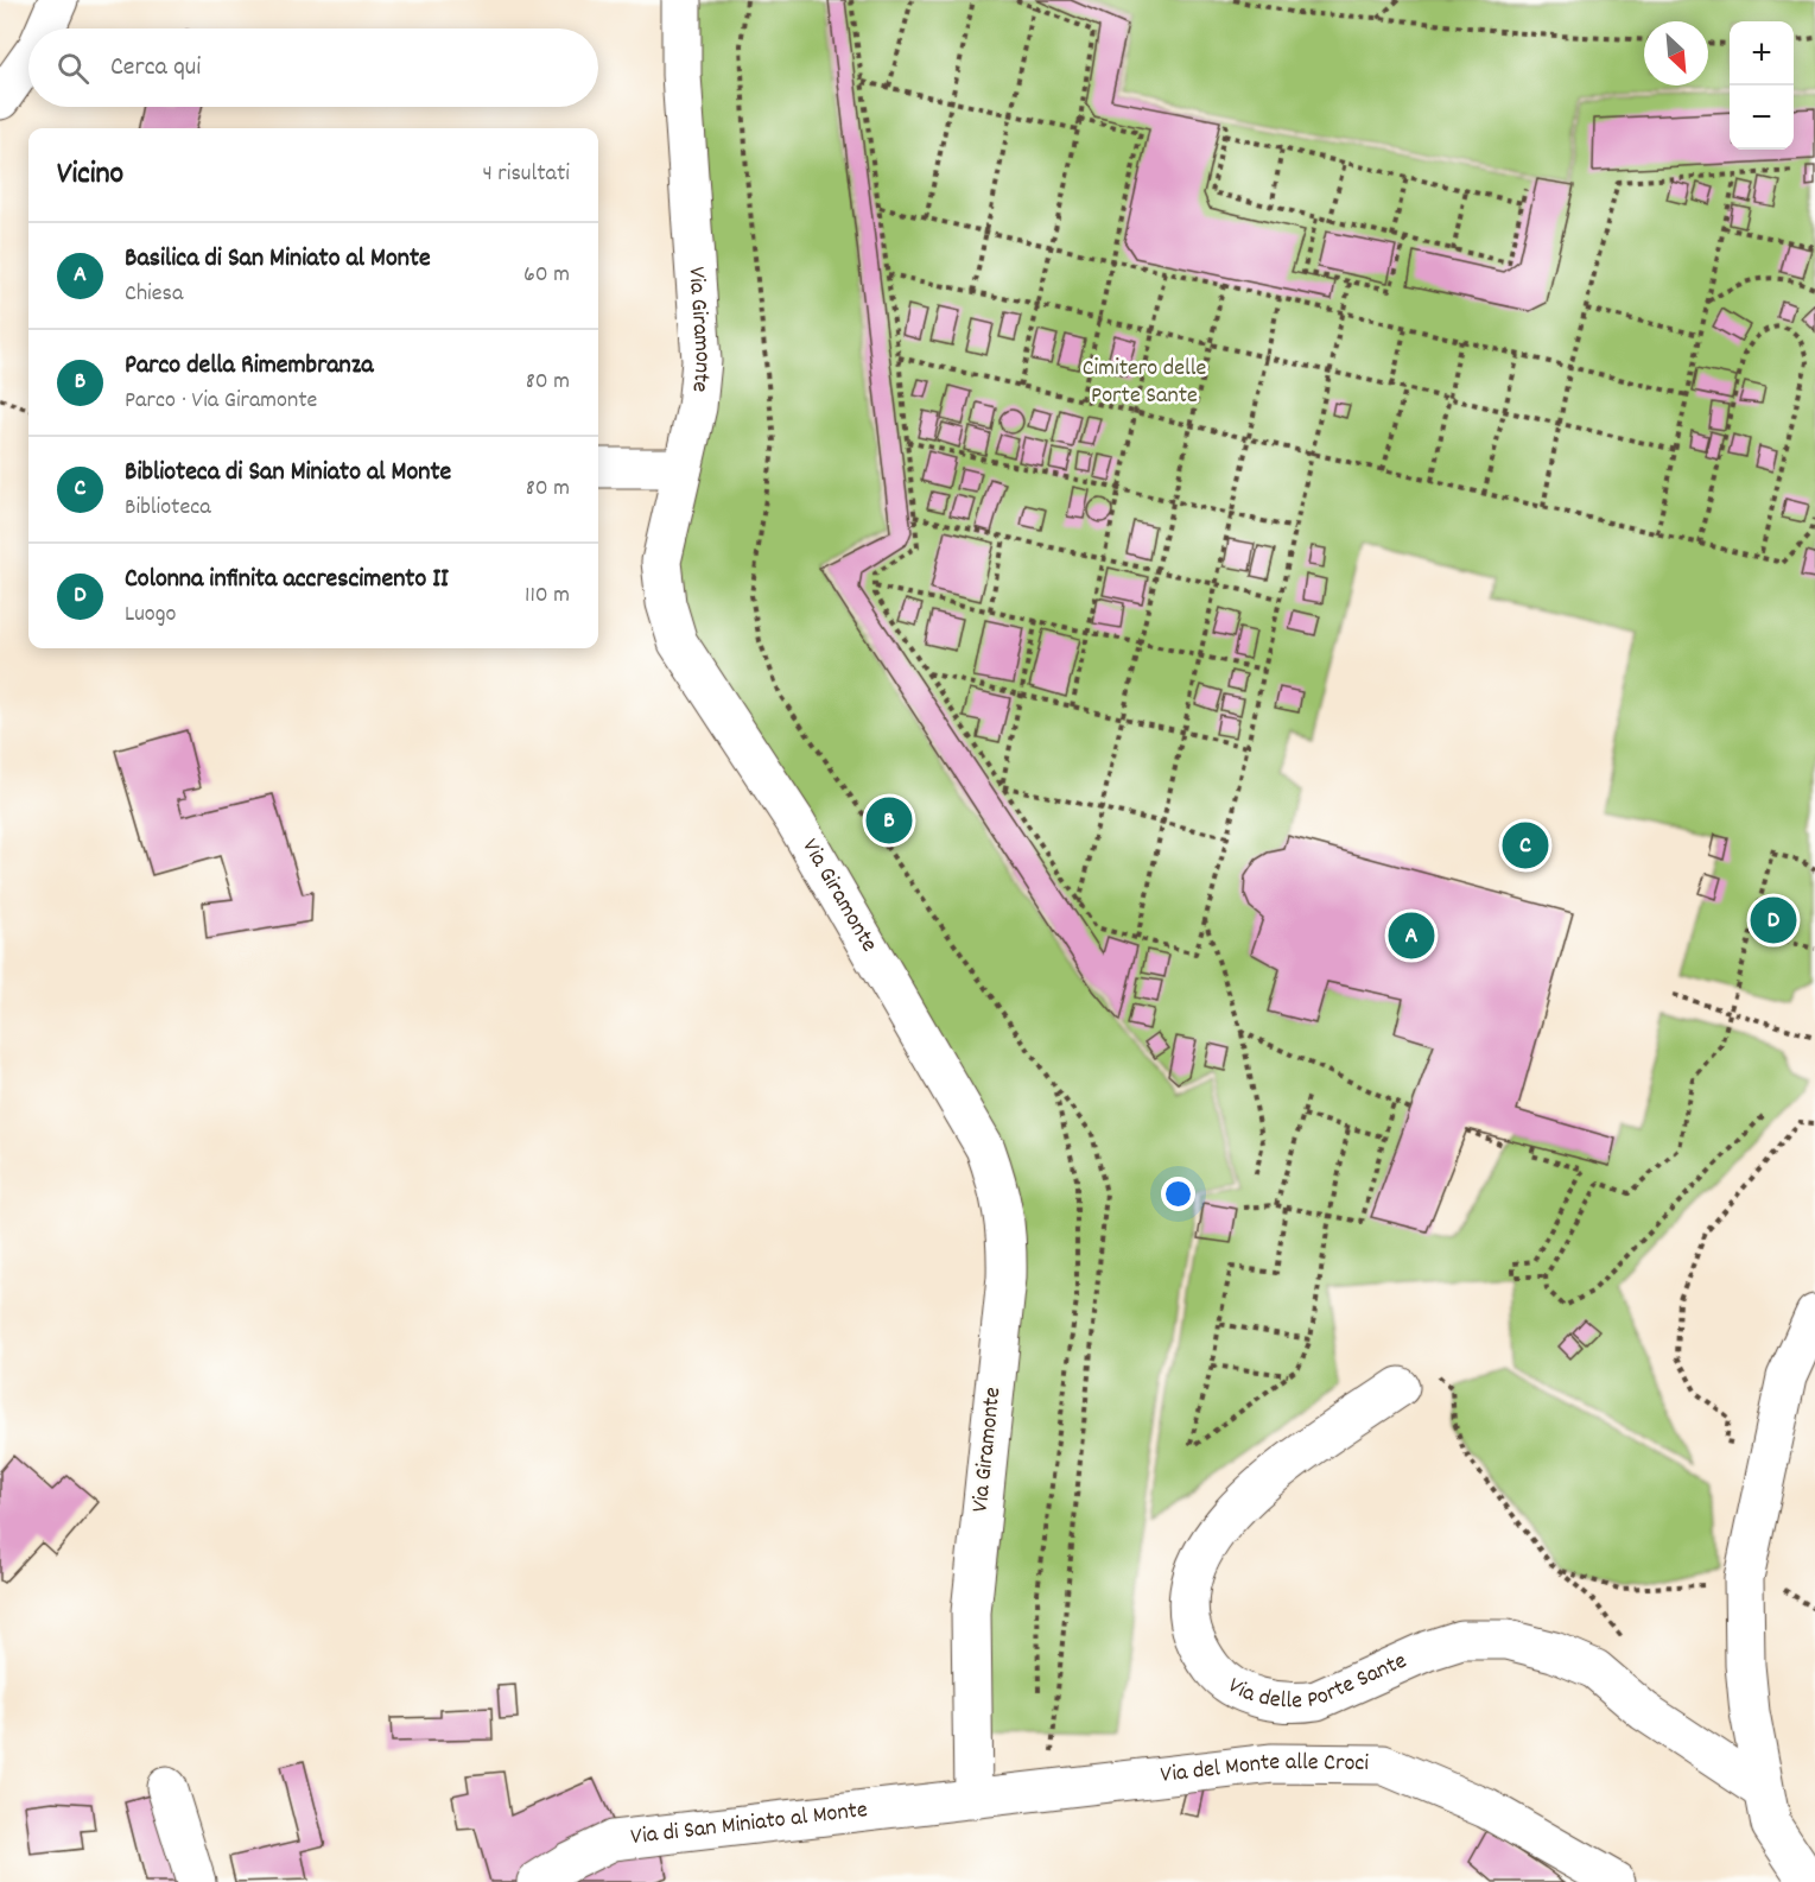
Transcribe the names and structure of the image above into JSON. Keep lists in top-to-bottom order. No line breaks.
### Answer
{"streets":{"street":["Via Giramonte","Via delle Porte Sante","Via del Monte alle Croci","Via di San Miniato al Monte"]},"crossings":[["Via Giramonte","Via del Monte alle Croci"],["Via Giramonte","Via di San Miniato al Monte"],["Via del Monte alle Croci","Via di San Miniato al Monte"]],"parks":["Cimitero delle Porte Sante"],"north":"bottom right","page":{"map_buttons":["+","−"],"search":"Cerca qui","heading":["Vicino","4 risultati"],"list":[{"mark":"A","name":"Basilica di San Miniato al Monte","note":"Chiesa","value":"60 m"},{"mark":"B","name":"Parco della Rimembranza","note":"Parco · Via Giramonte","value":"80 m"},{"mark":"C","name":"Biblioteca di San Miniato al Monte","note":"Biblioteca","value":"80 m"},{"mark":"D","name":"Colonna infinita accrescimento II","note":"Luogo","value":"110 m"}],"pins":["B","C","D","A"]}}
